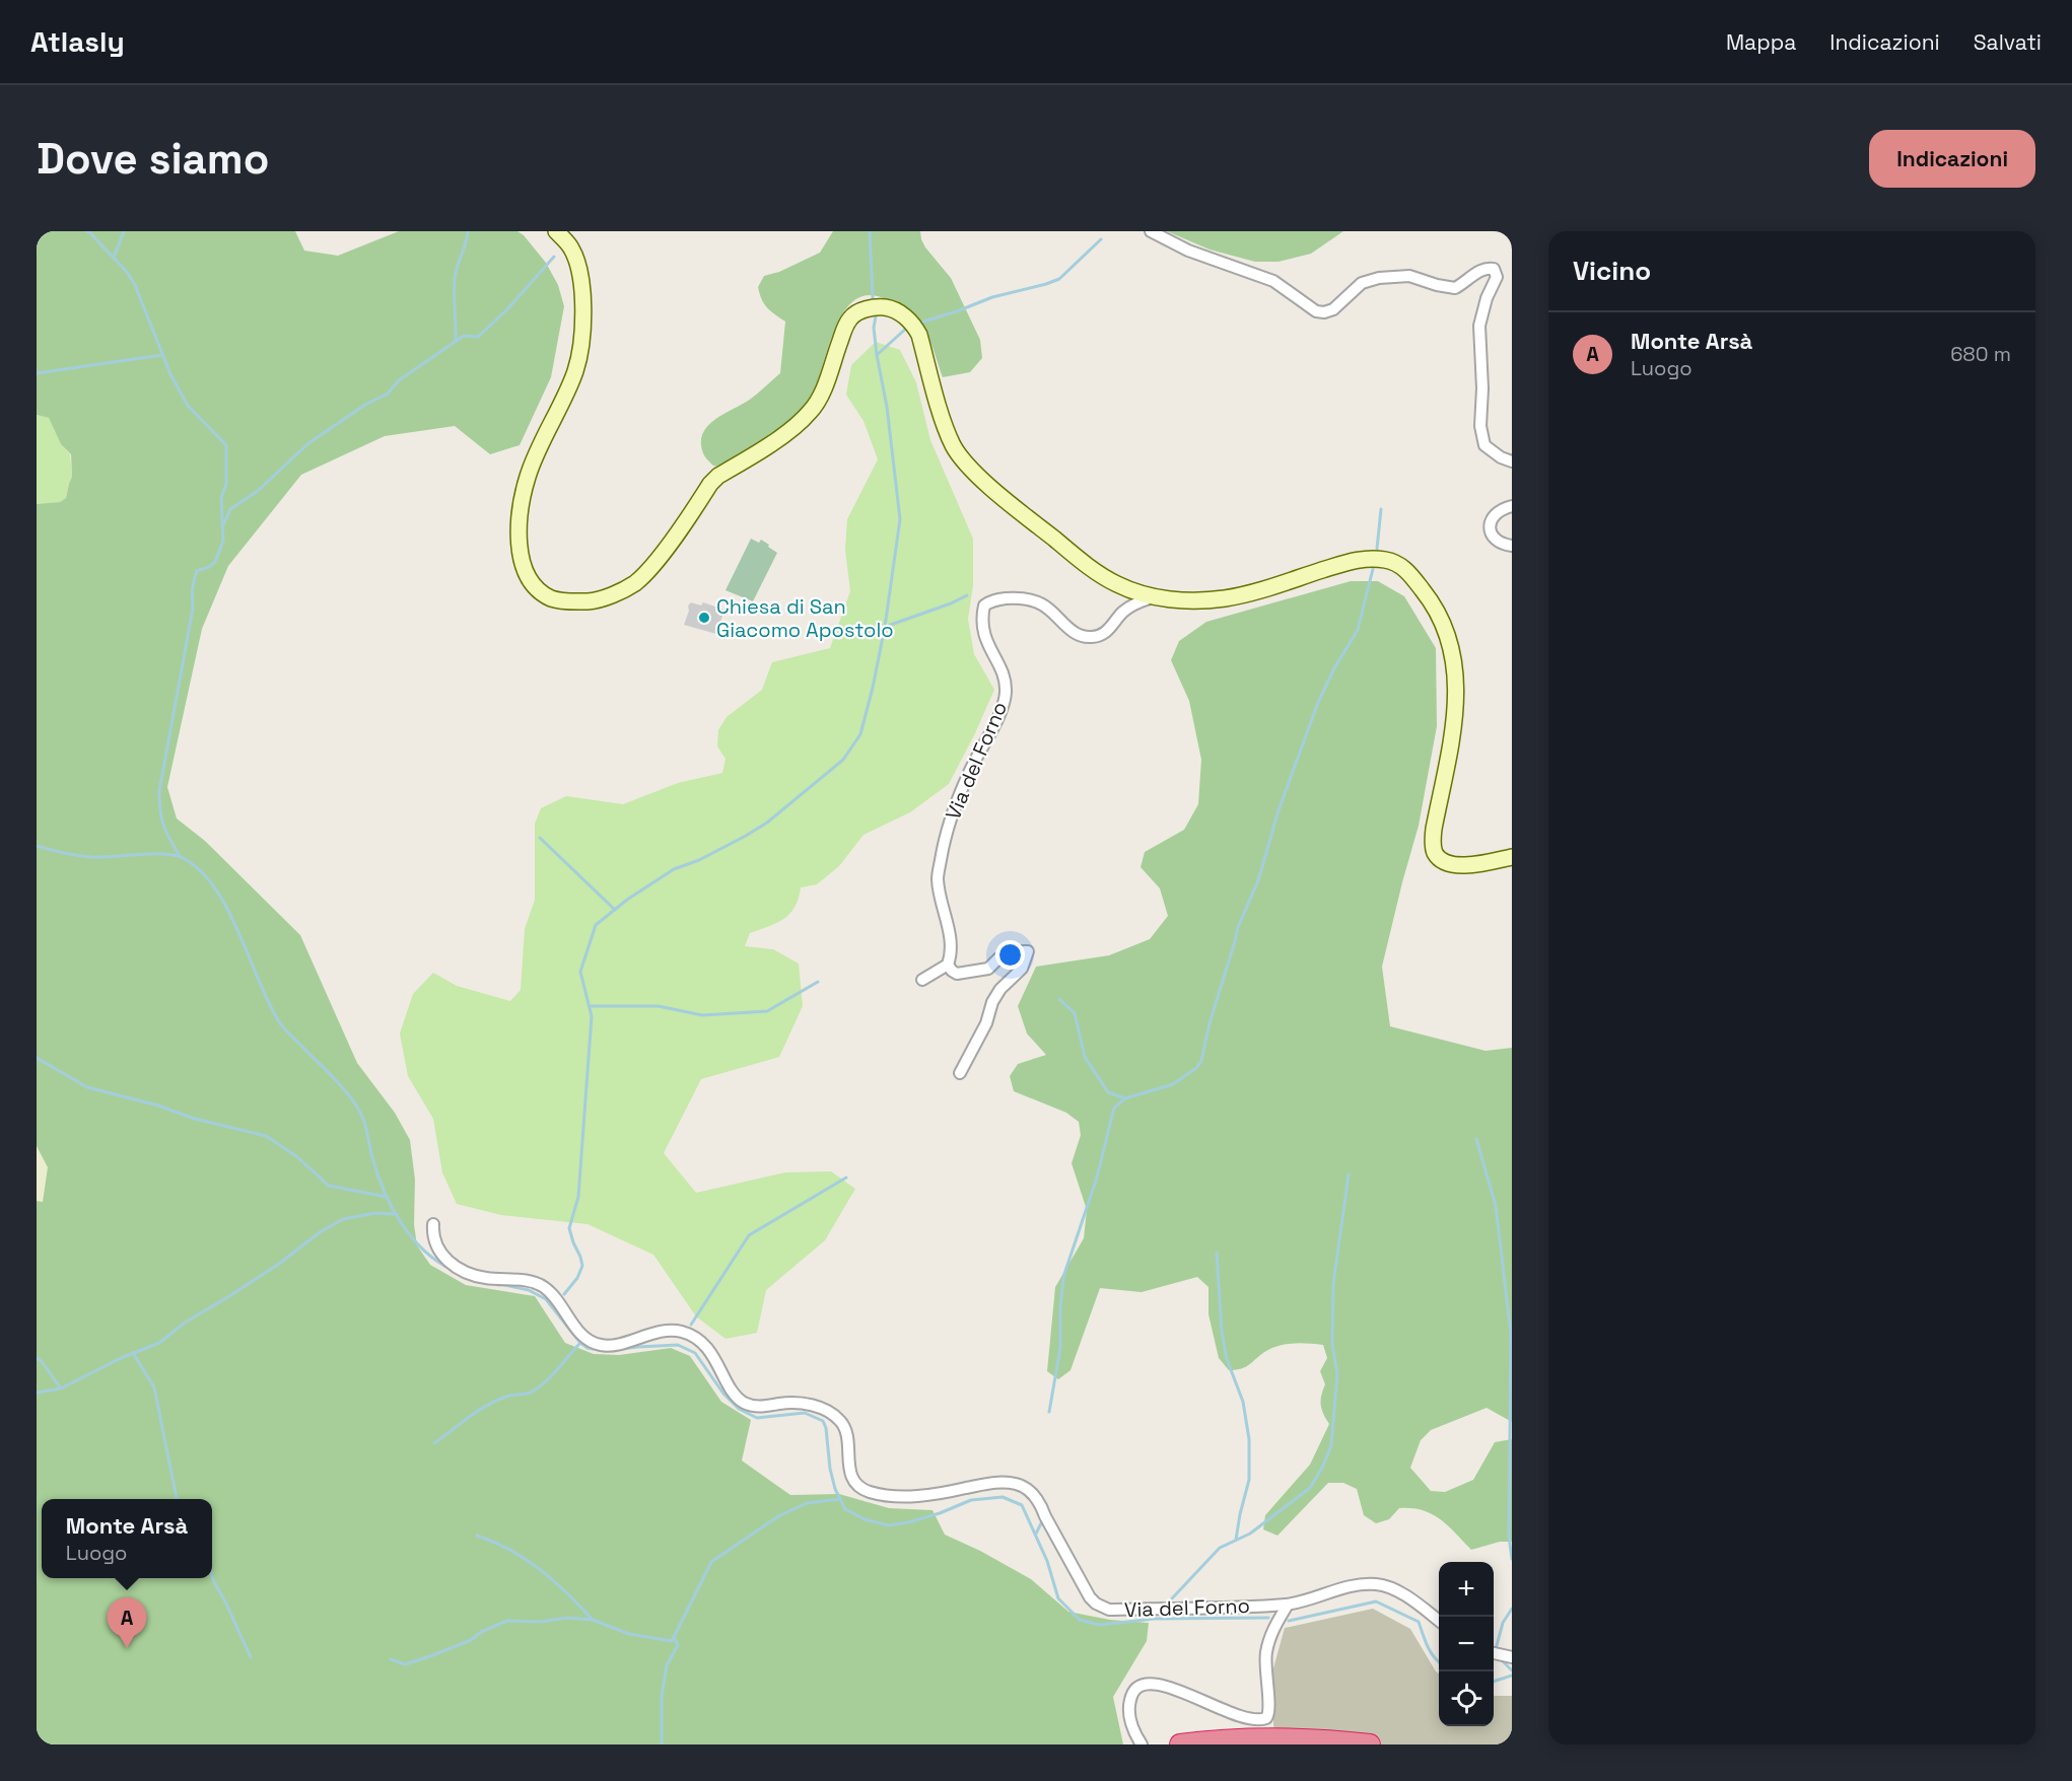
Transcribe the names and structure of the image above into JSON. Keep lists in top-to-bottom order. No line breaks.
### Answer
{"streets":{"street":["Via del Forno"]},"places":["Chiesa di San Giacomo Apostolo"],"page":{"header":"Atlasly","nav":["Mappa","Indicazioni","Salvati"],"buttons":"Indicazioni","title":"Dove siamo","heading":"Vicino","list":[{"mark":"A","name":"Monte Arsà","note":"Luogo","value":"680 m"}],"popup":["Monte Arsà","Luogo"],"map_buttons":["+","−"],"pins":"A"}}
